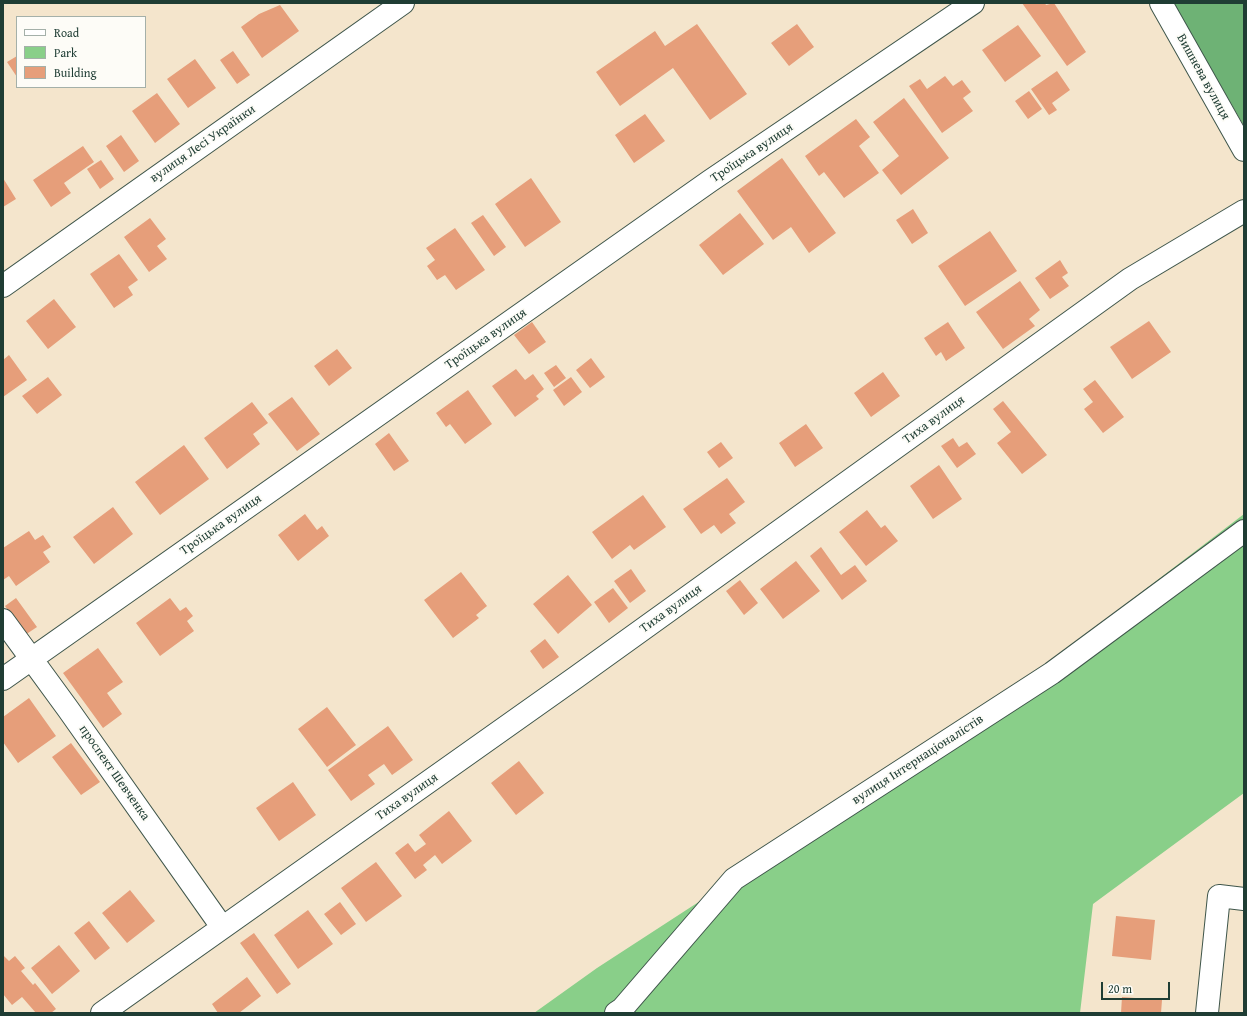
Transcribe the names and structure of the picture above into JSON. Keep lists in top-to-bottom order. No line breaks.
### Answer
{"streets":{"street":["Вишнева вулиця","вулиця Лесі Українки","Троїцька вулиця","Тиха вулиця","вулиця Інтернаціоналістів","проспект Шевченка"]},"crossings":[["Троїцька вулиця","проспект Шевченка"],["Тиха вулиця","проспект Шевченка"]],"legend":["Road","Park","Building"],"scale_bar":"20 m"}
